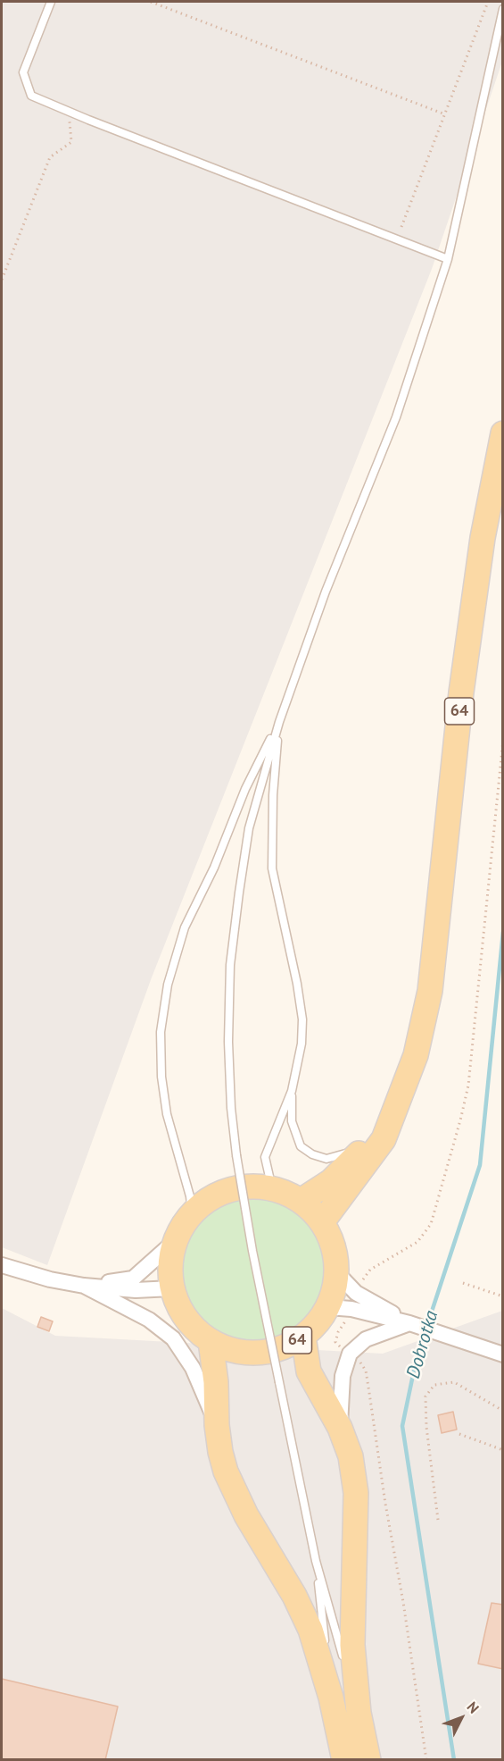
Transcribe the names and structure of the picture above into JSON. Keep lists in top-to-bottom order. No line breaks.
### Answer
{"streets":{"main road":["64"]},"water":["Dobrotka"],"north":"top right"}
